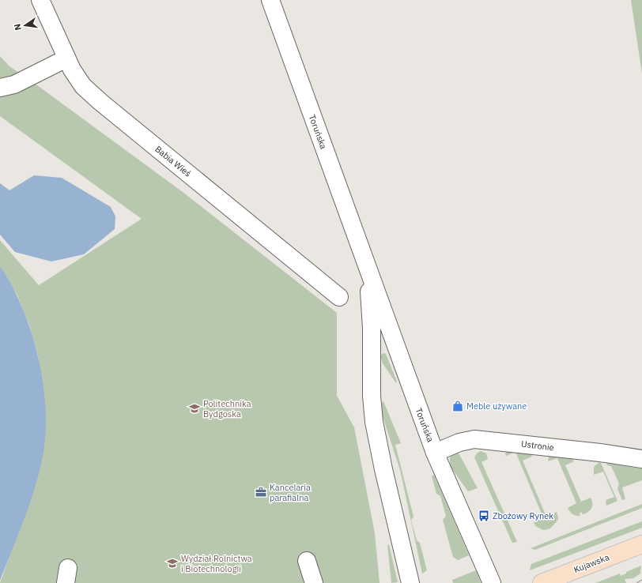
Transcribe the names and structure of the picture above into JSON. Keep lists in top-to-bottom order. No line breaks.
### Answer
{"streets":{"main road":["Kujawska"],"street":["Toruńska","Babia Wieś","Ustronie"]},"crossings":[["Toruńska","Ustronie"]],"places":{"shop":["Meble używane"],"school or university":["Politechnika Bydgoska","Wydział Rolnictwa i Biotechnologii"],"office":["Kancelaria parafialna"],"bus stop":["Zbożowy Rynek"]},"north":"left"}
